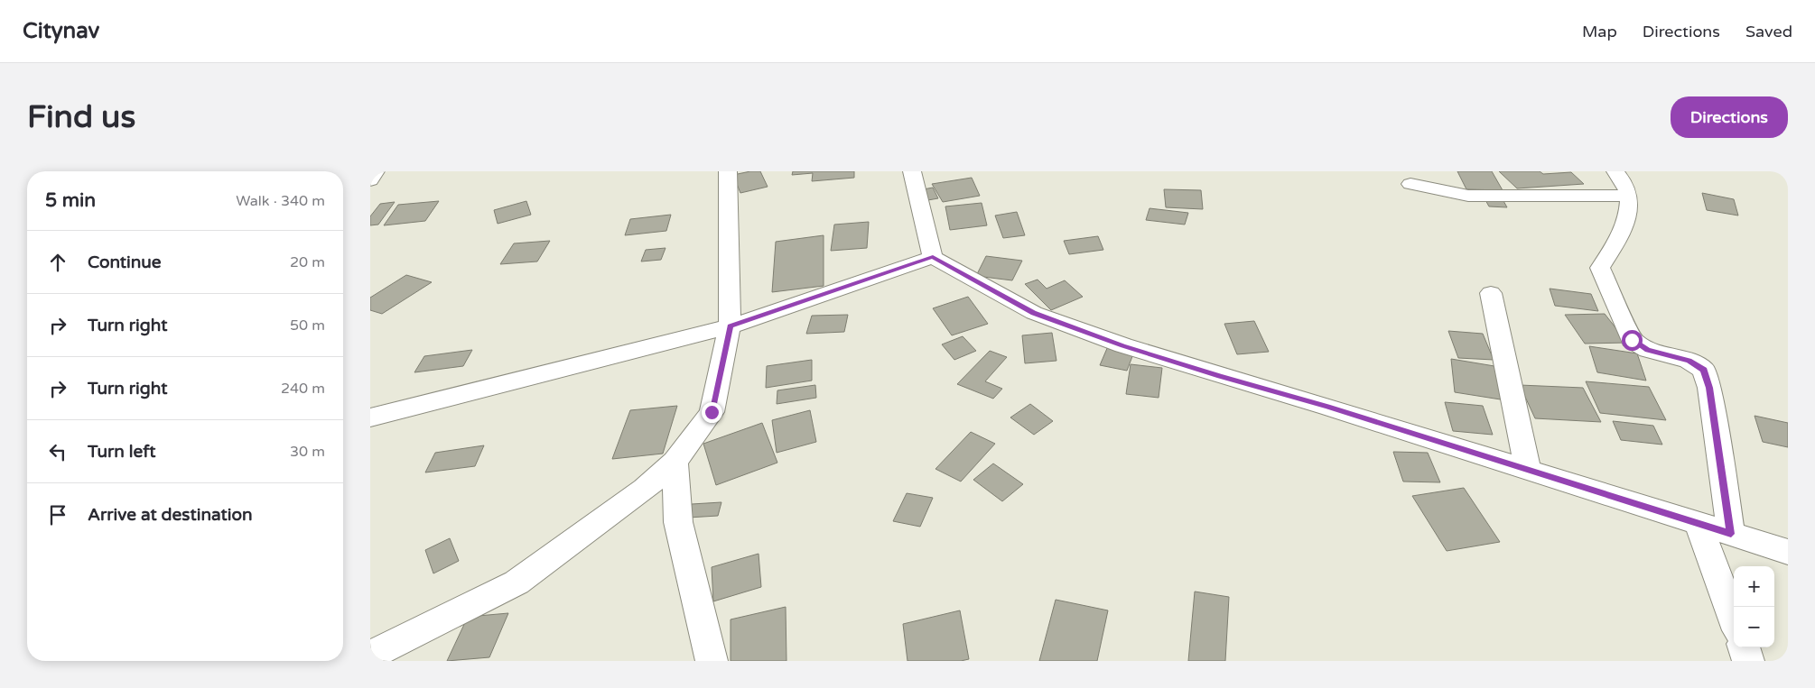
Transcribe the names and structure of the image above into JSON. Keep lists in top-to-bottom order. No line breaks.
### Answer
{"page":{"header":"Citynav","nav":["Map","Directions","Saved"],"buttons":"Directions","title":"Find us","heading":["5 min","Walk · 340 m"],"list":[["Continue","20 m"],["Turn right","50 m"],["Turn right","240 m"],["Turn left","30 m"],"Arrive at destination"],"map_buttons":["+","−"]}}
